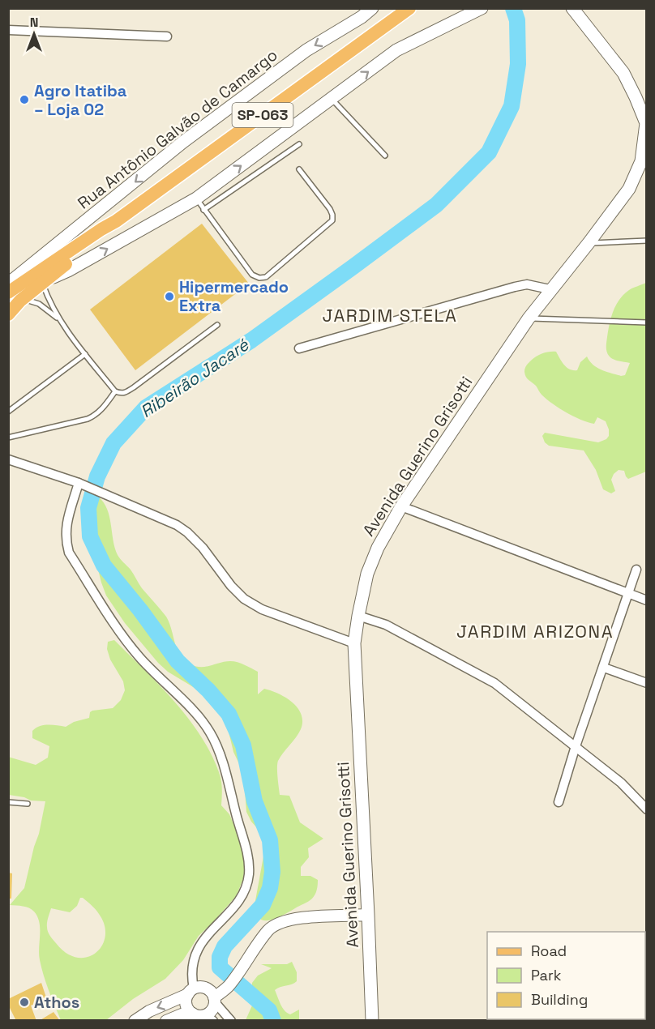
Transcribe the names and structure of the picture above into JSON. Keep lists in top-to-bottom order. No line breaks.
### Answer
{"streets":{"main road":["SP-063","Rua Antônio Galvão de Camargo","Avenida Guerino Grisotti"]},"districts":["JARDIM STELA","JARDIM ARIZONA"],"water":["Ribeirão Jacaré"],"places":["Agro Itatiba – Loja 02","Hipermercado Extra","Athos"],"legend":["Road","Park","Building"],"north":"top"}
